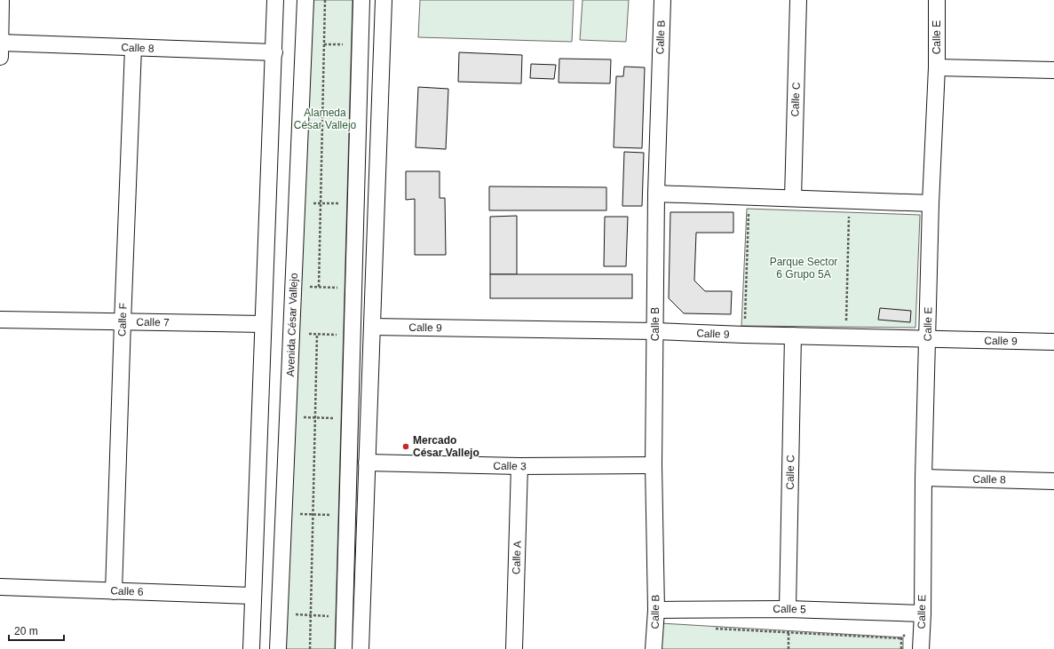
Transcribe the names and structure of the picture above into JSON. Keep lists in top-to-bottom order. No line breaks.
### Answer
{"streets":{"street":["Calle B","Calle E","Calle 8","Calle C","Calle F","Calle 7","Avenida César Vallejo","Calle 9","Calle 3","Calle A","Calle 6","Calle 5"]},"crossings":[["Calle B","Calle 9"],["Calle B","Calle 3"],["Calle B","Calle 5"],["Calle E","Calle 8"],["Calle E","Calle 9"],["Calle E","Calle 5"],["Calle 8","Calle F"],["Calle C","Calle 9"],["Calle C","Calle 5"],["Calle F","Calle 7"],["Calle F","Calle 6"],["Calle 3","Calle A"]],"parks":["Alameda César Vallejo","Parque Sector 6 Grupo 5A"],"places":["Mercado César Vallejo"],"scale_bar":"20 m"}
